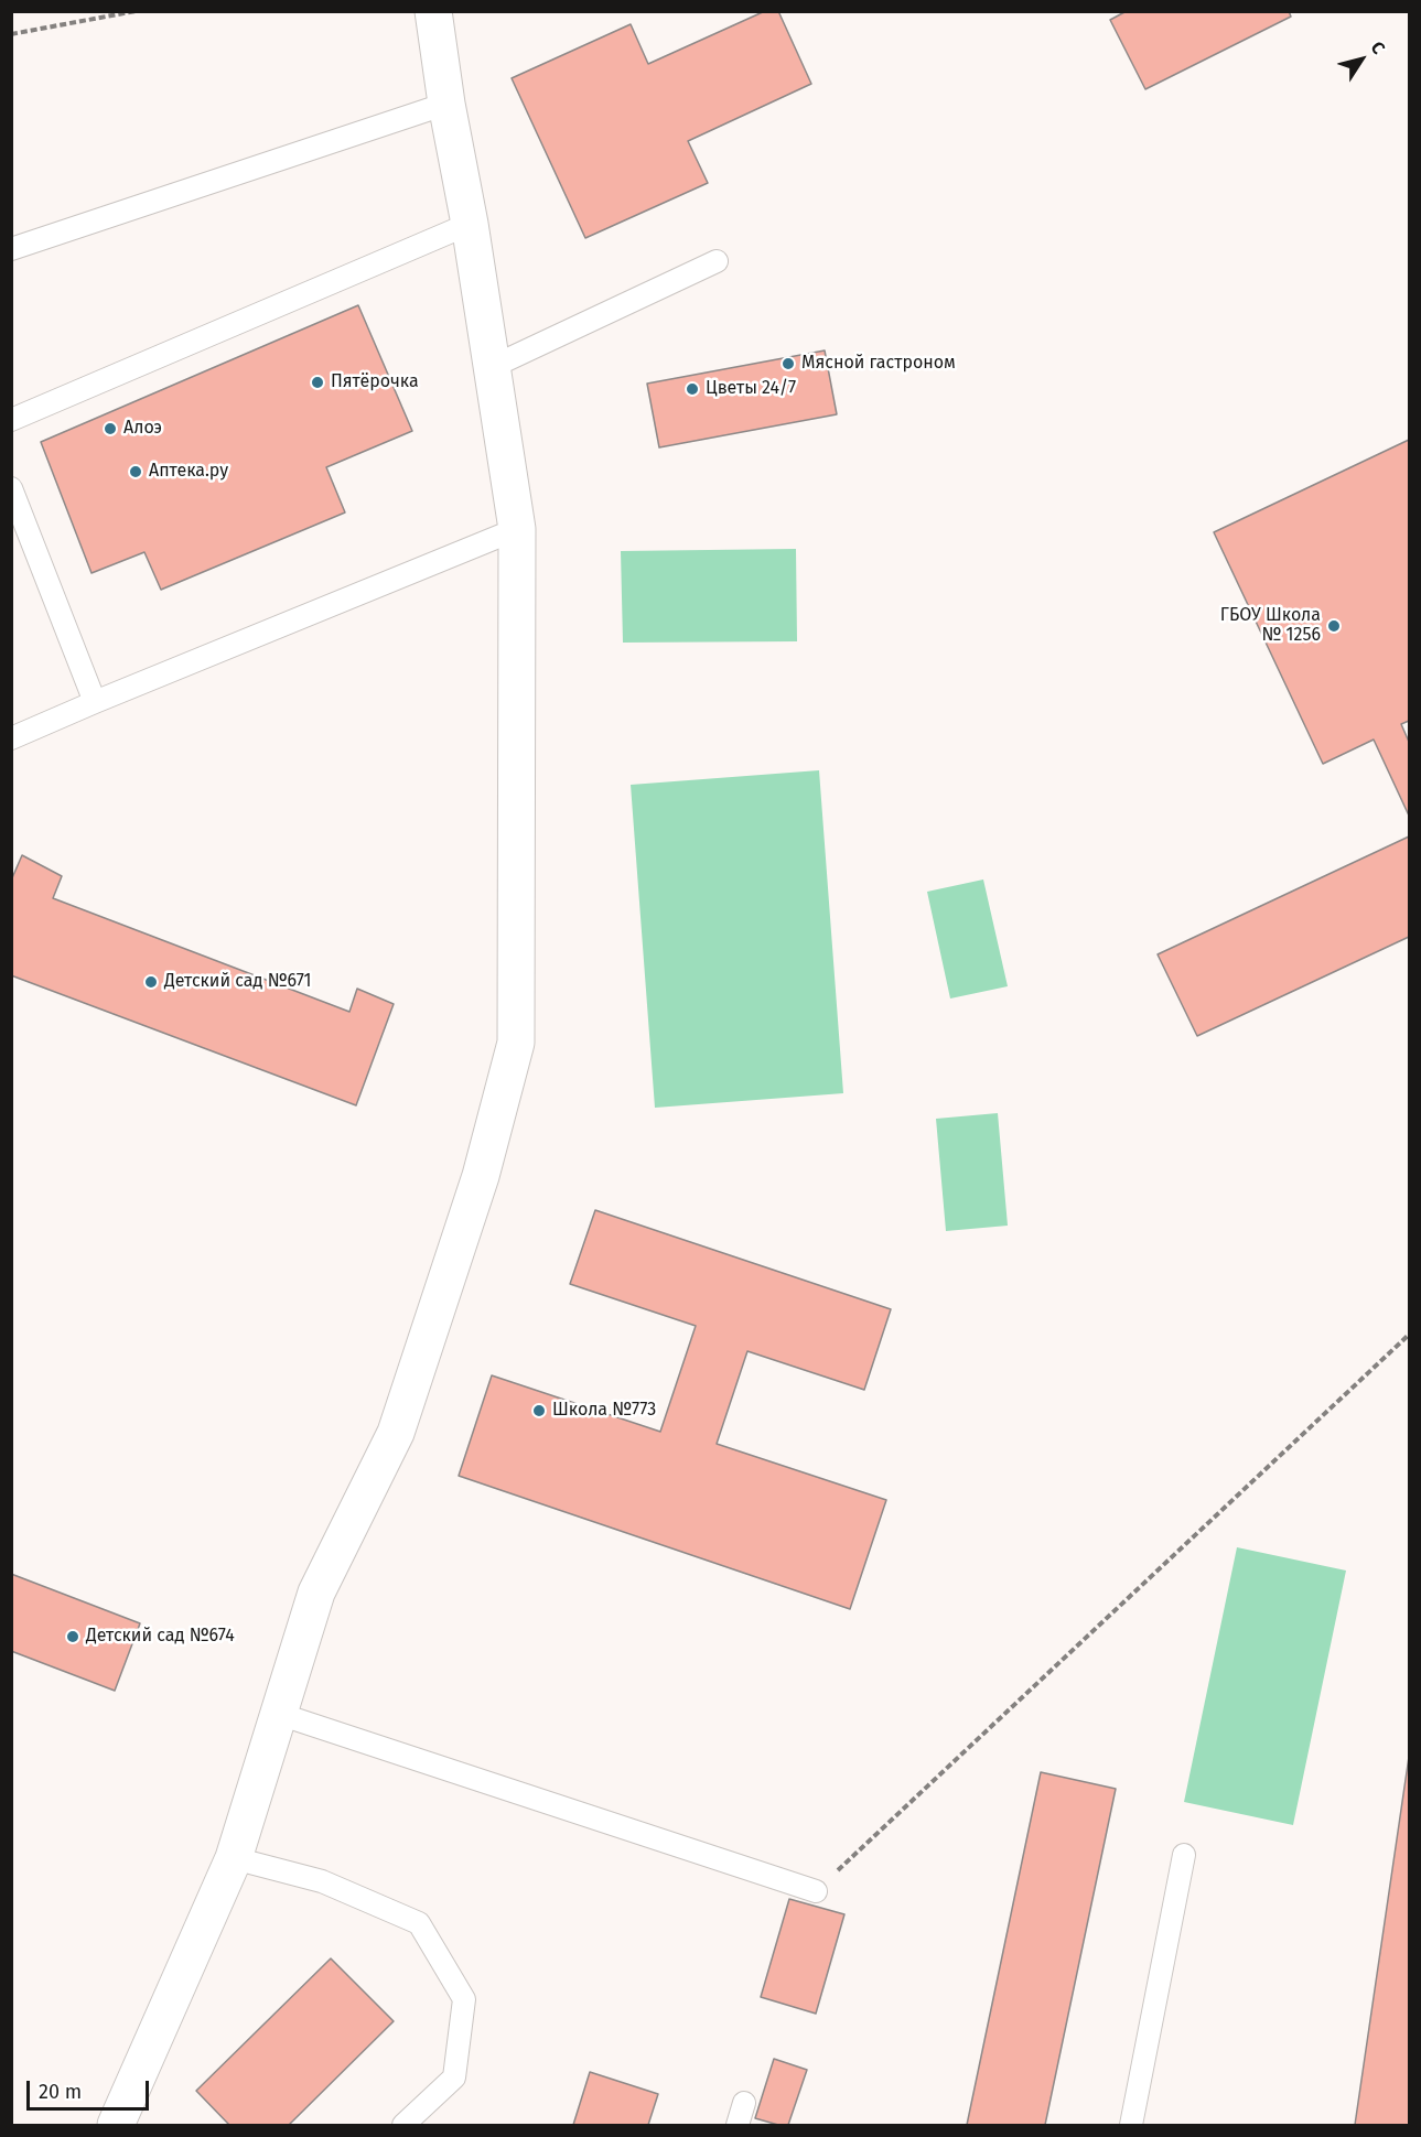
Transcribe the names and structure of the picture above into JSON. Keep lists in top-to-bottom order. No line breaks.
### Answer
{"places":["Мясной гастроном","Пятёрочка","Цветы 24/7","Алоэ","Аптека.ру","ГБОУ Школа № 1256","Детский сад №671","Школа №773","Детский сад №674"],"scale_bar":"20 m","north":"top right"}
